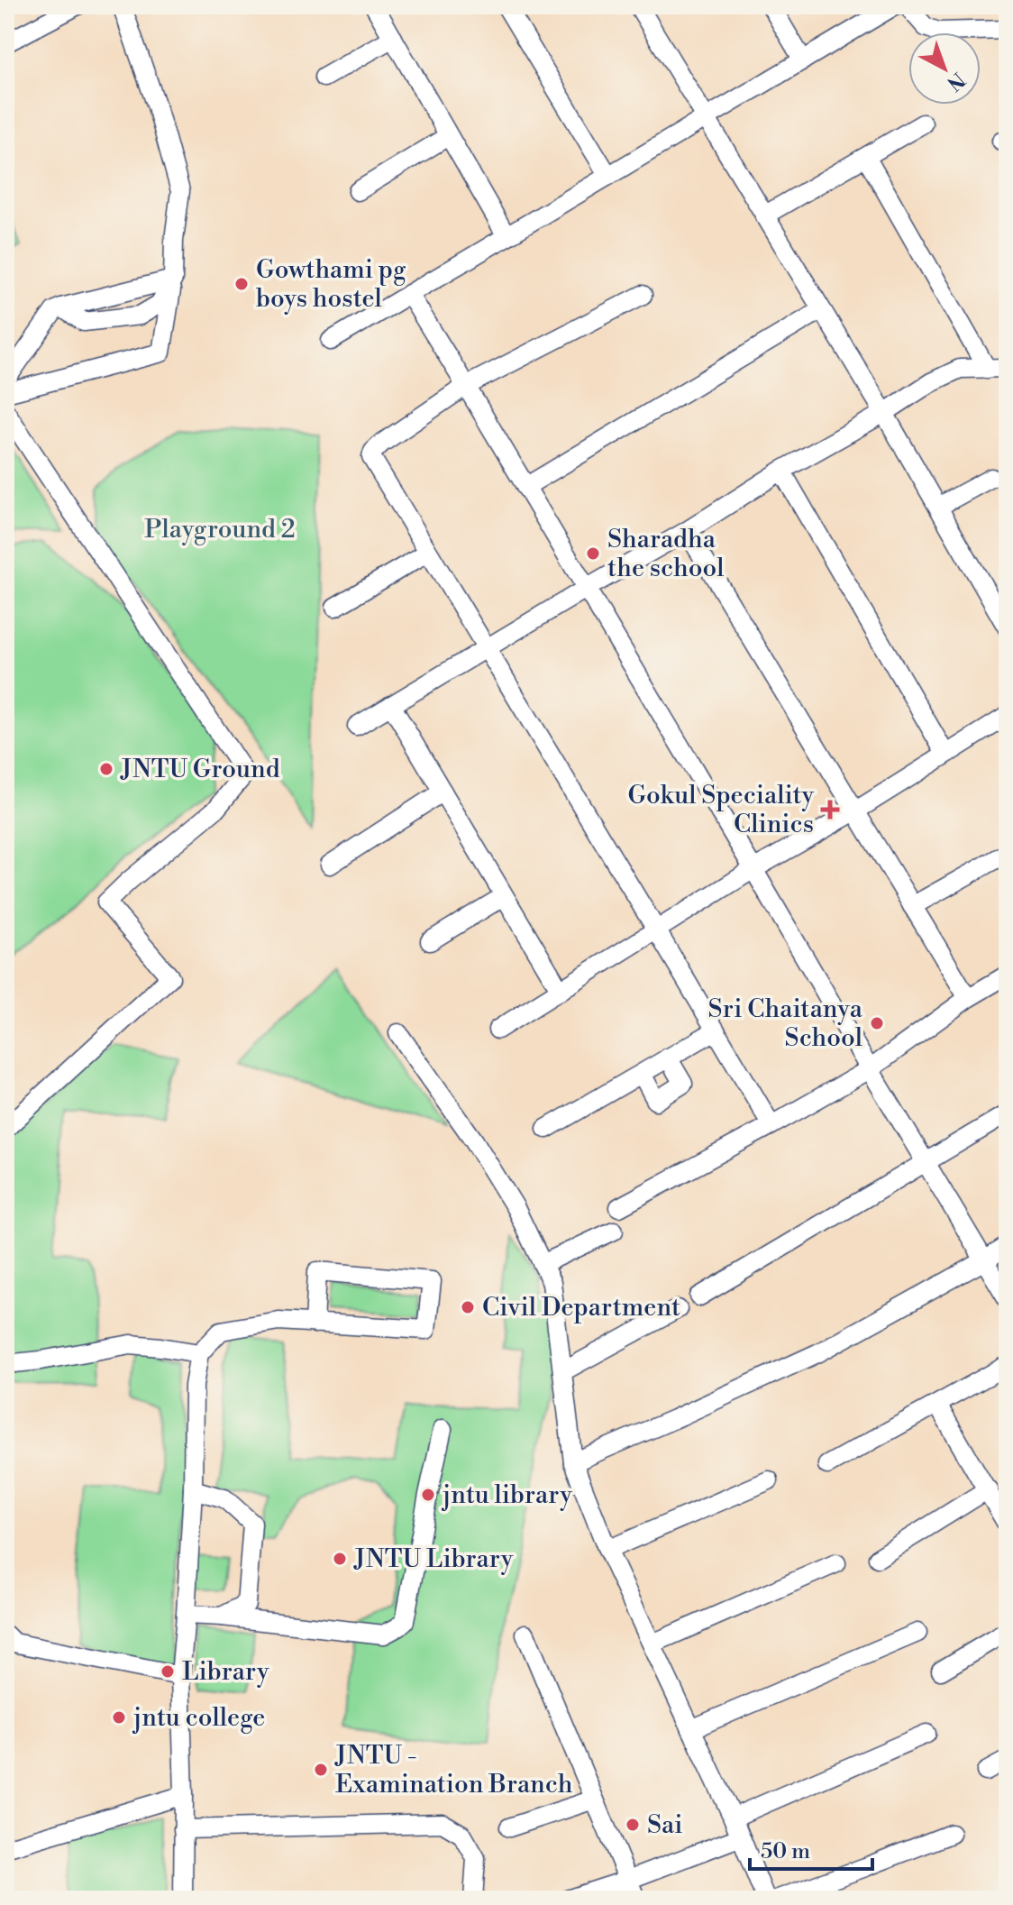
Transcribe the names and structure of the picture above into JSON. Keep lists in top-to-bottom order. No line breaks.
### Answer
{"parks":["Playground 2"],"places":{"other":["Gowthami pg boys hostel","Sharadha the school","JNTU Ground","Sri Chaitanya School","Civil Department","jntu library","JNTU Library","Library","jntu college","JNTU - Examination Branch","Sai"],"health":["Gokul Speciality Clinics"]},"scale_bar":"50 m","north":"bottom right"}
